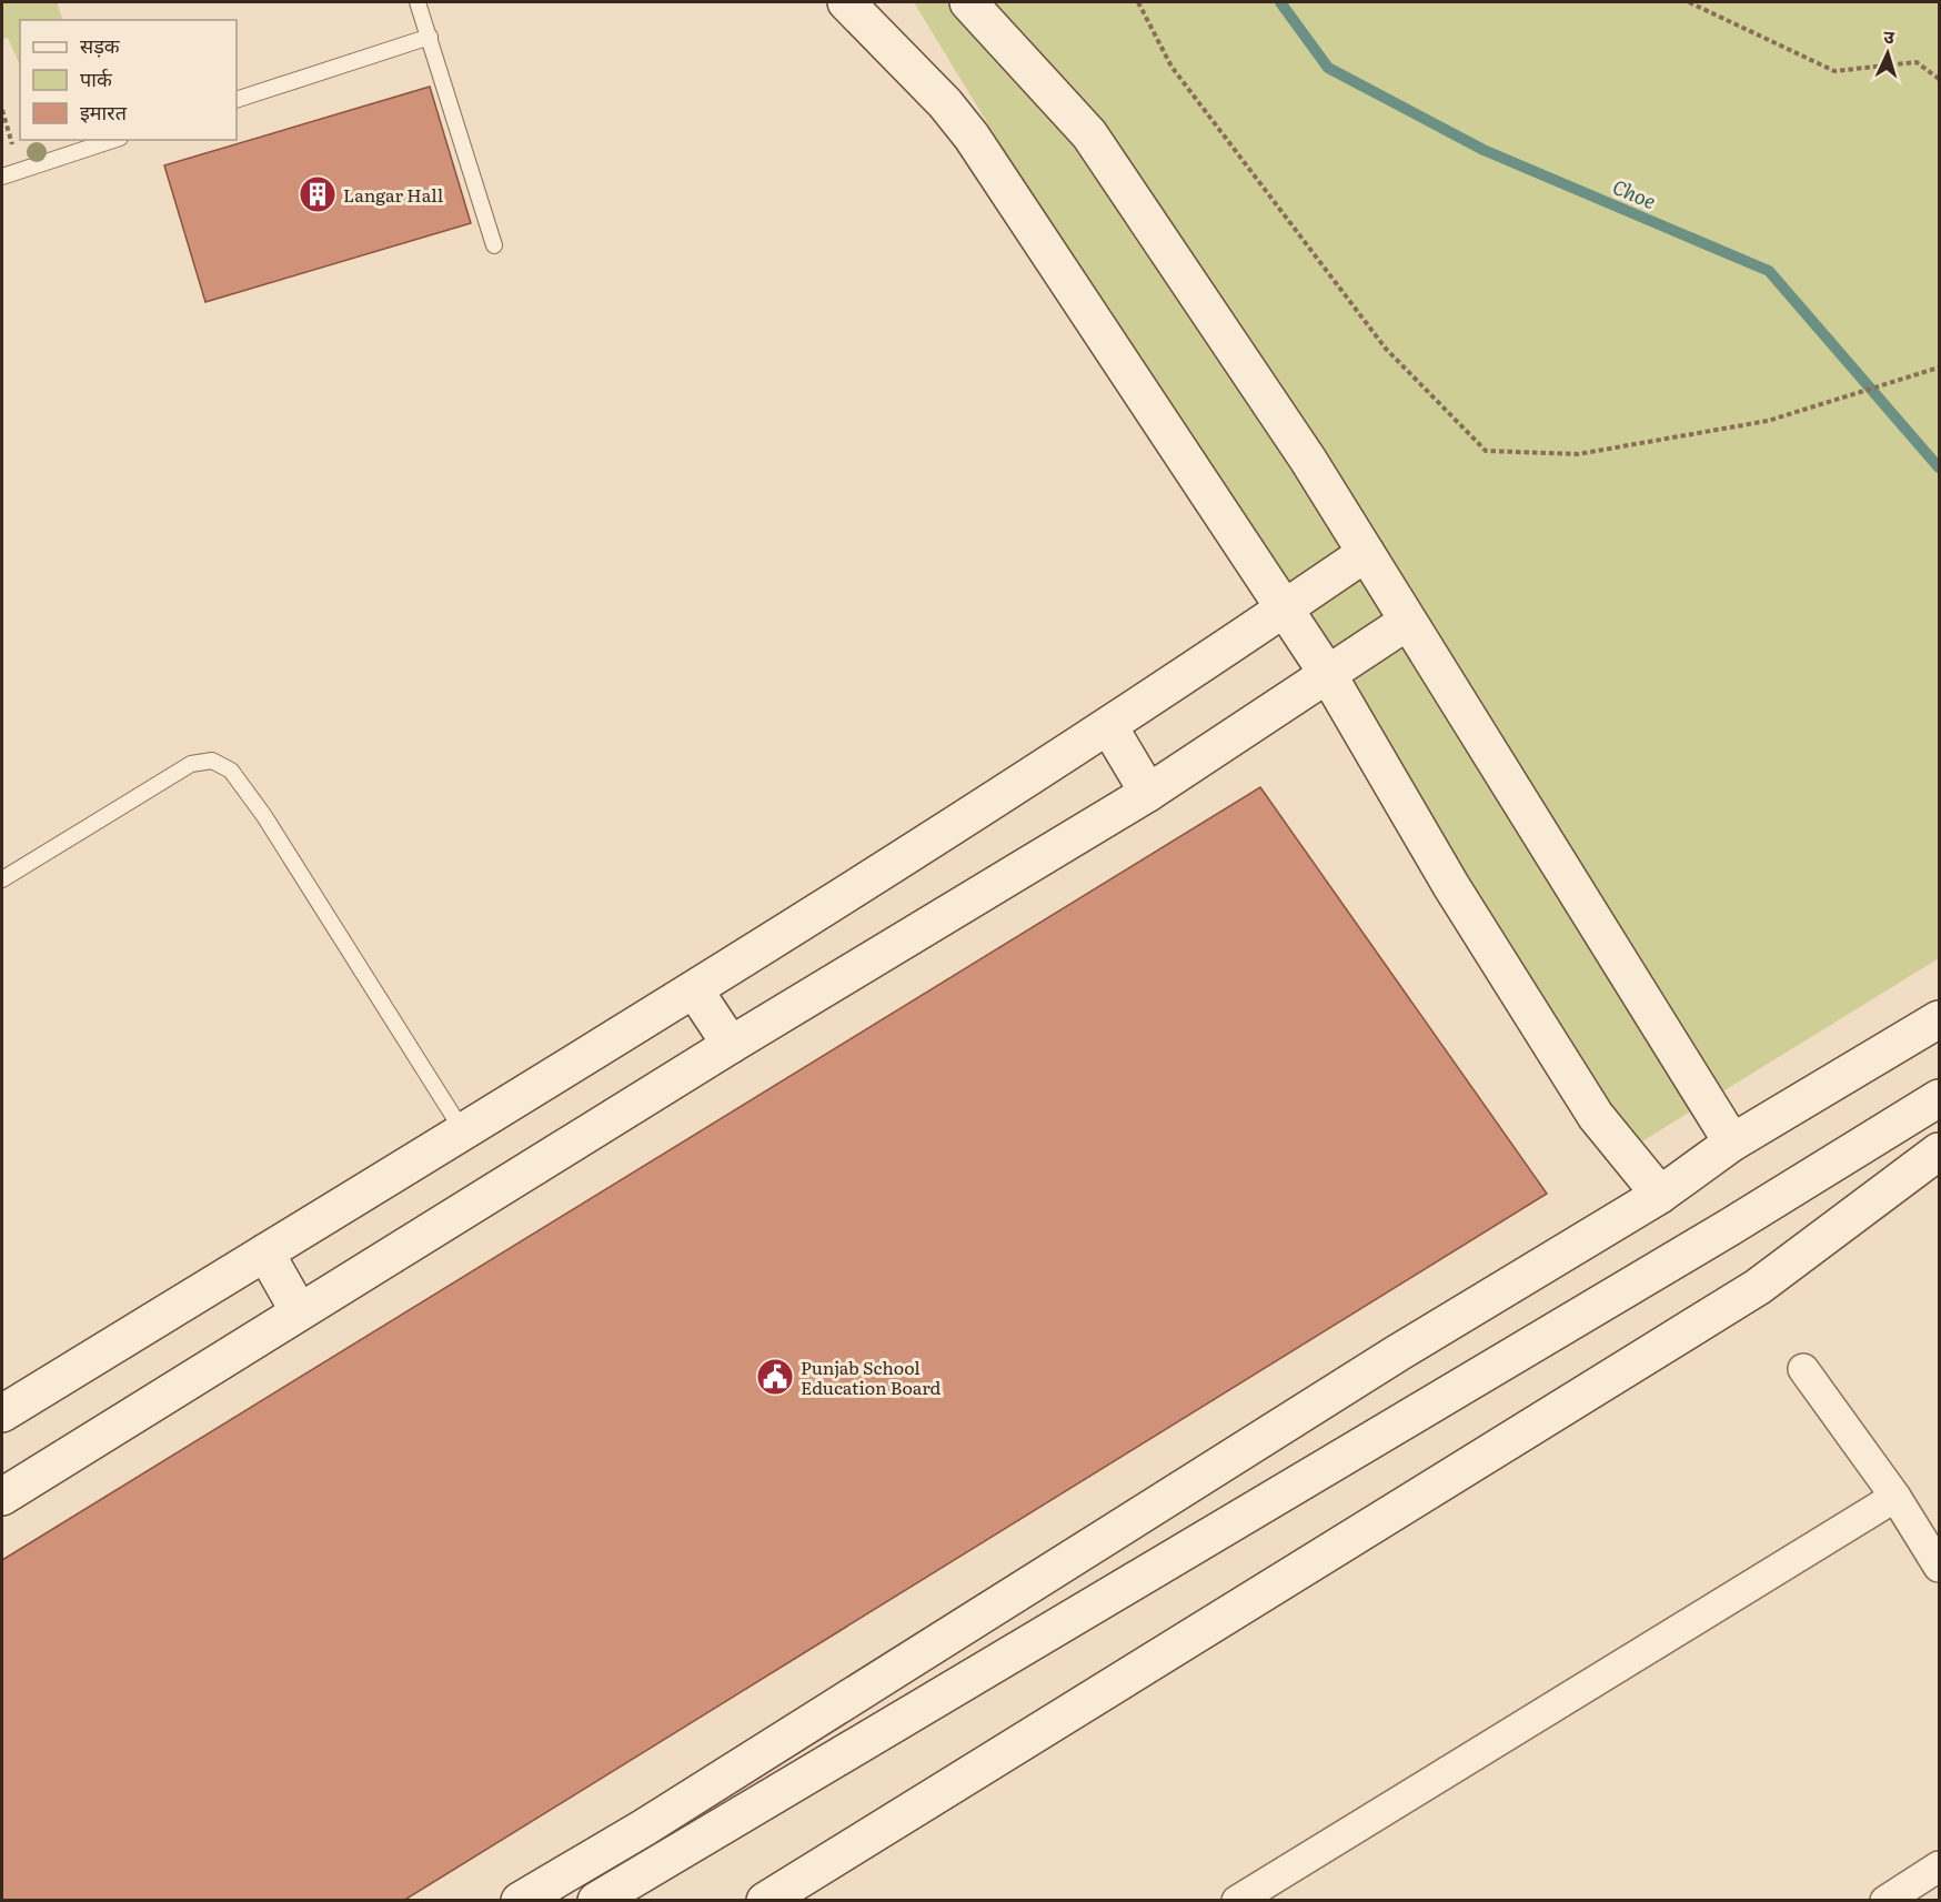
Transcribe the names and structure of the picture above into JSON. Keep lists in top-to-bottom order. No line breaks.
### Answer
{"water":["Choe"],"places":{"building":["Langar Hall"],"public building":["Punjab School Education Board"]},"legend":["सड़क","पार्क","इमारत"],"north":"top"}
